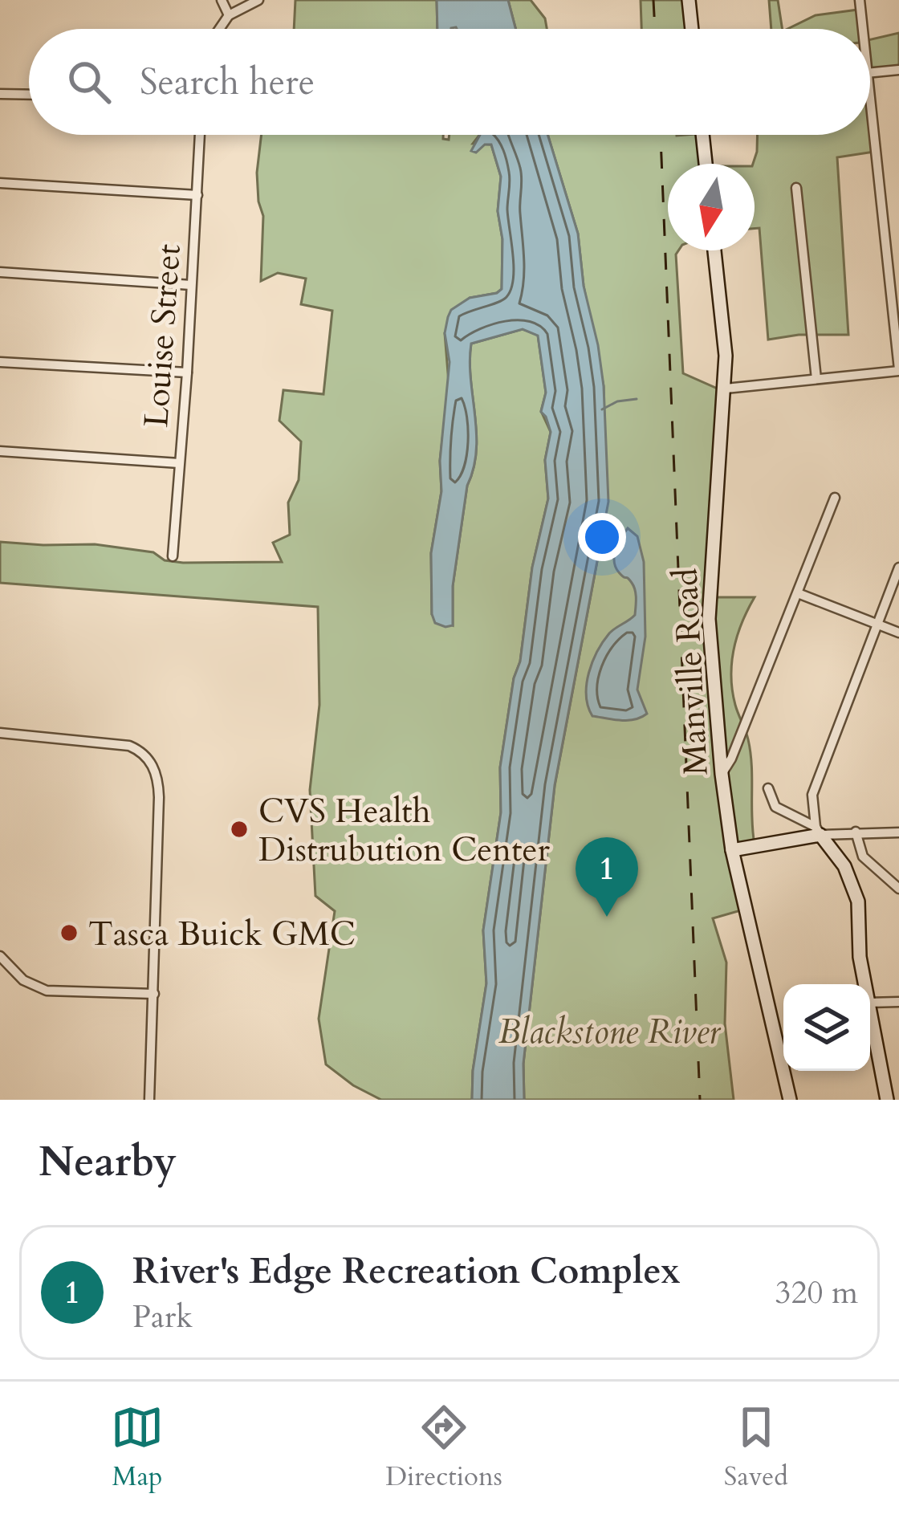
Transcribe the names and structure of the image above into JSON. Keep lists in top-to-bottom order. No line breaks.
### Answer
{"streets":{"main road":["Manville Road"],"street":["Louise Street"]},"parks":["Blackstone River"],"places":["CVS Health Distrubution Center","Tasca Buick GMC"],"north":"bottom","page":{"search":"Search here","pins":"1","heading":"Nearby","list":[{"mark":"1","name":"River's Edge Recreation Complex","note":"Park","value":"320 m"}],"nav":["Map","Directions","Saved"]}}
